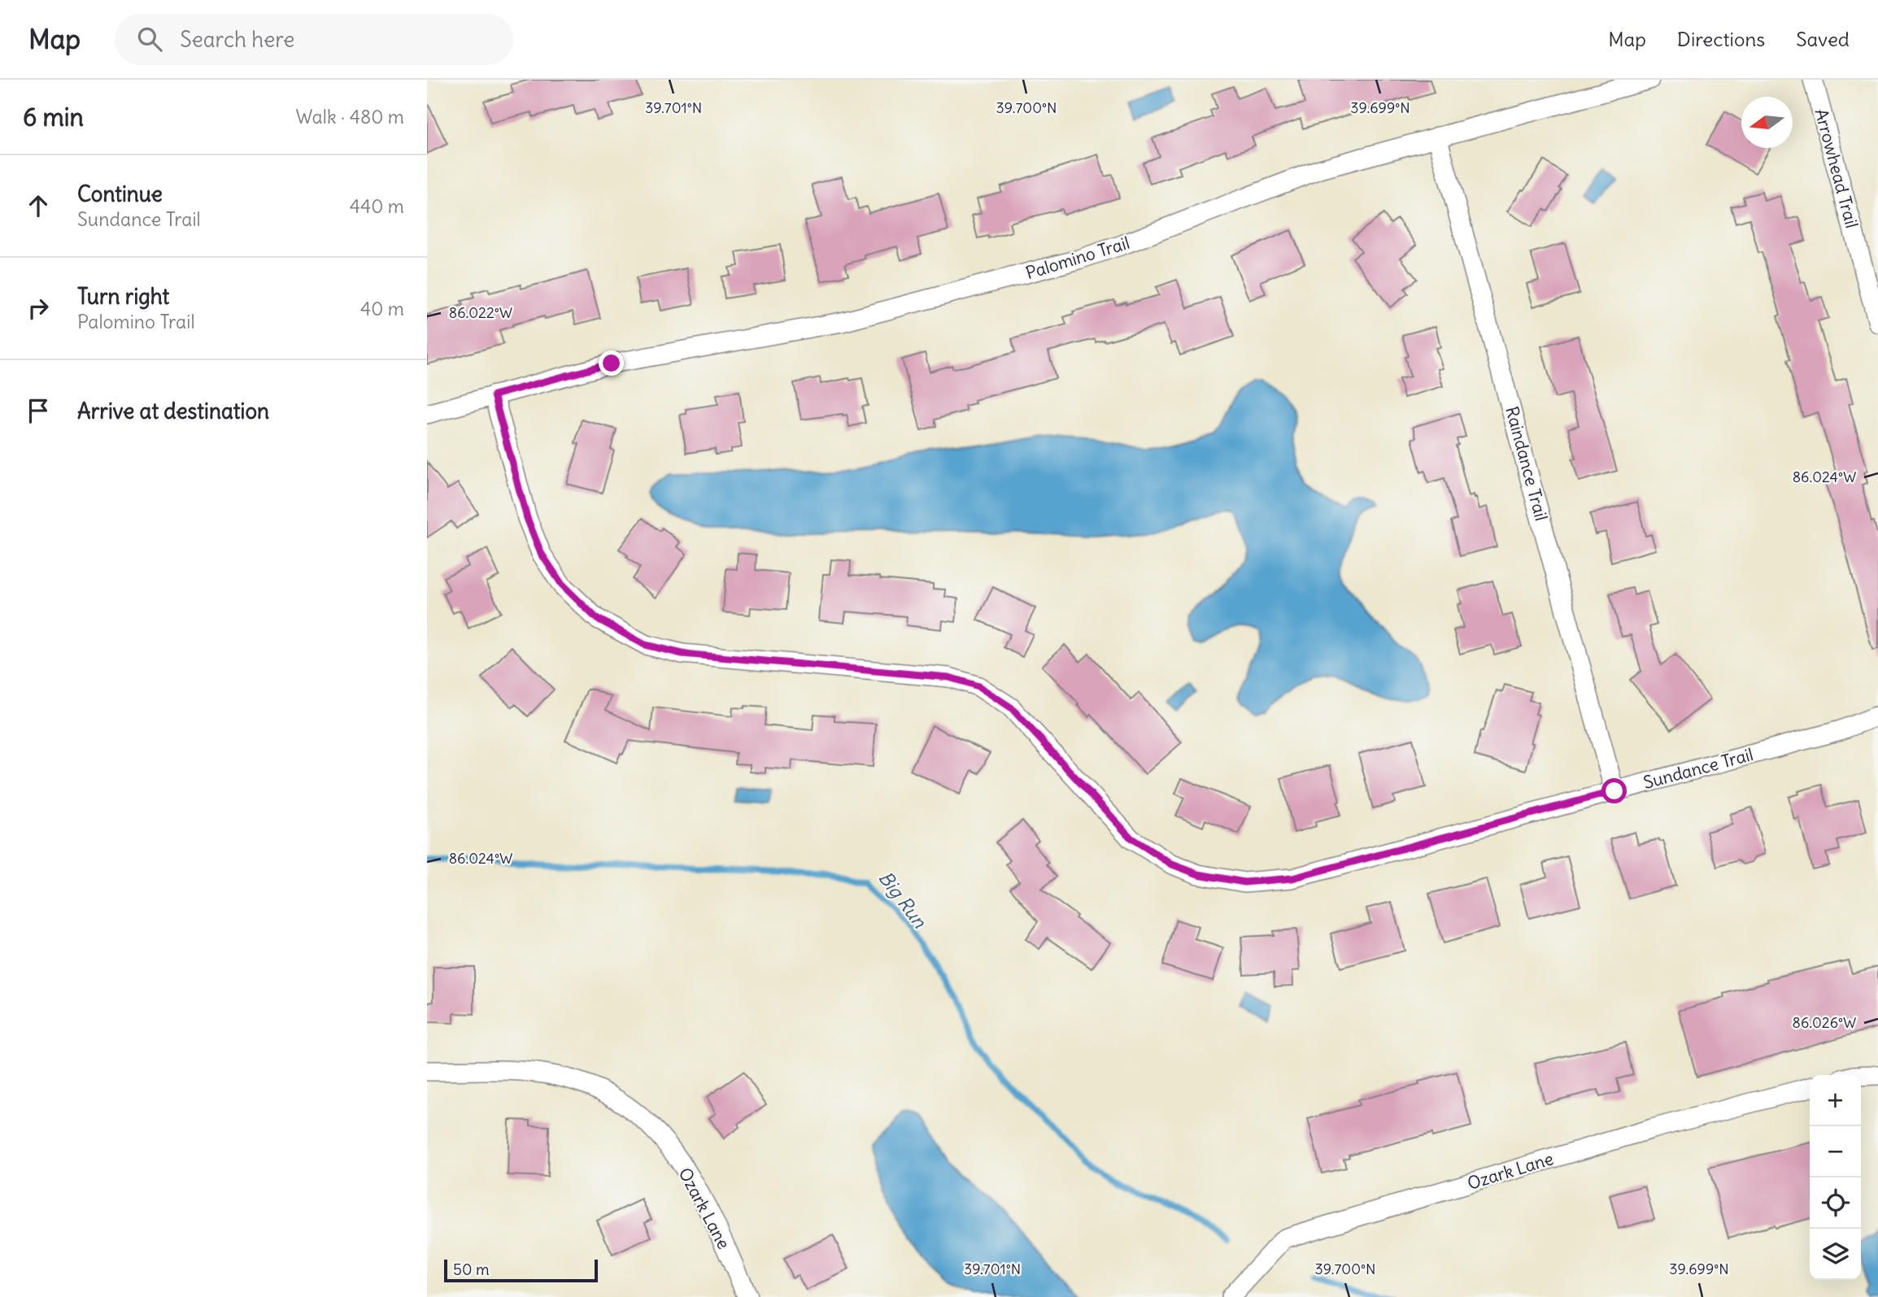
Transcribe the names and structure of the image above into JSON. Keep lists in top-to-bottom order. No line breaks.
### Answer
{"streets":{"street":["Arrowhead Trail","Palomino Trail","Raindance Trail","Sundance Trail","Ozark Lane"]},"crossings":[["Palomino Trail","Raindance Trail"],["Palomino Trail","Sundance Trail"],["Raindance Trail","Sundance Trail"]],"water":["Big Run"],"scale_bar":"50 m","north":"left","page":{"header":"Map","search":"Search here","nav":["Map","Directions","Saved"],"heading":["6 min","Walk · 480 m"],"list":[["Continue","Sundance Trail","440 m"],["Turn right","Palomino Trail","40 m"],"Arrive at destination"],"map_buttons":["+","−"],"scale":"50 m"},"coordinates":["39.700°N","39.699°N","39.701°N","86.022°W","86.024°W","86.026°W"]}
